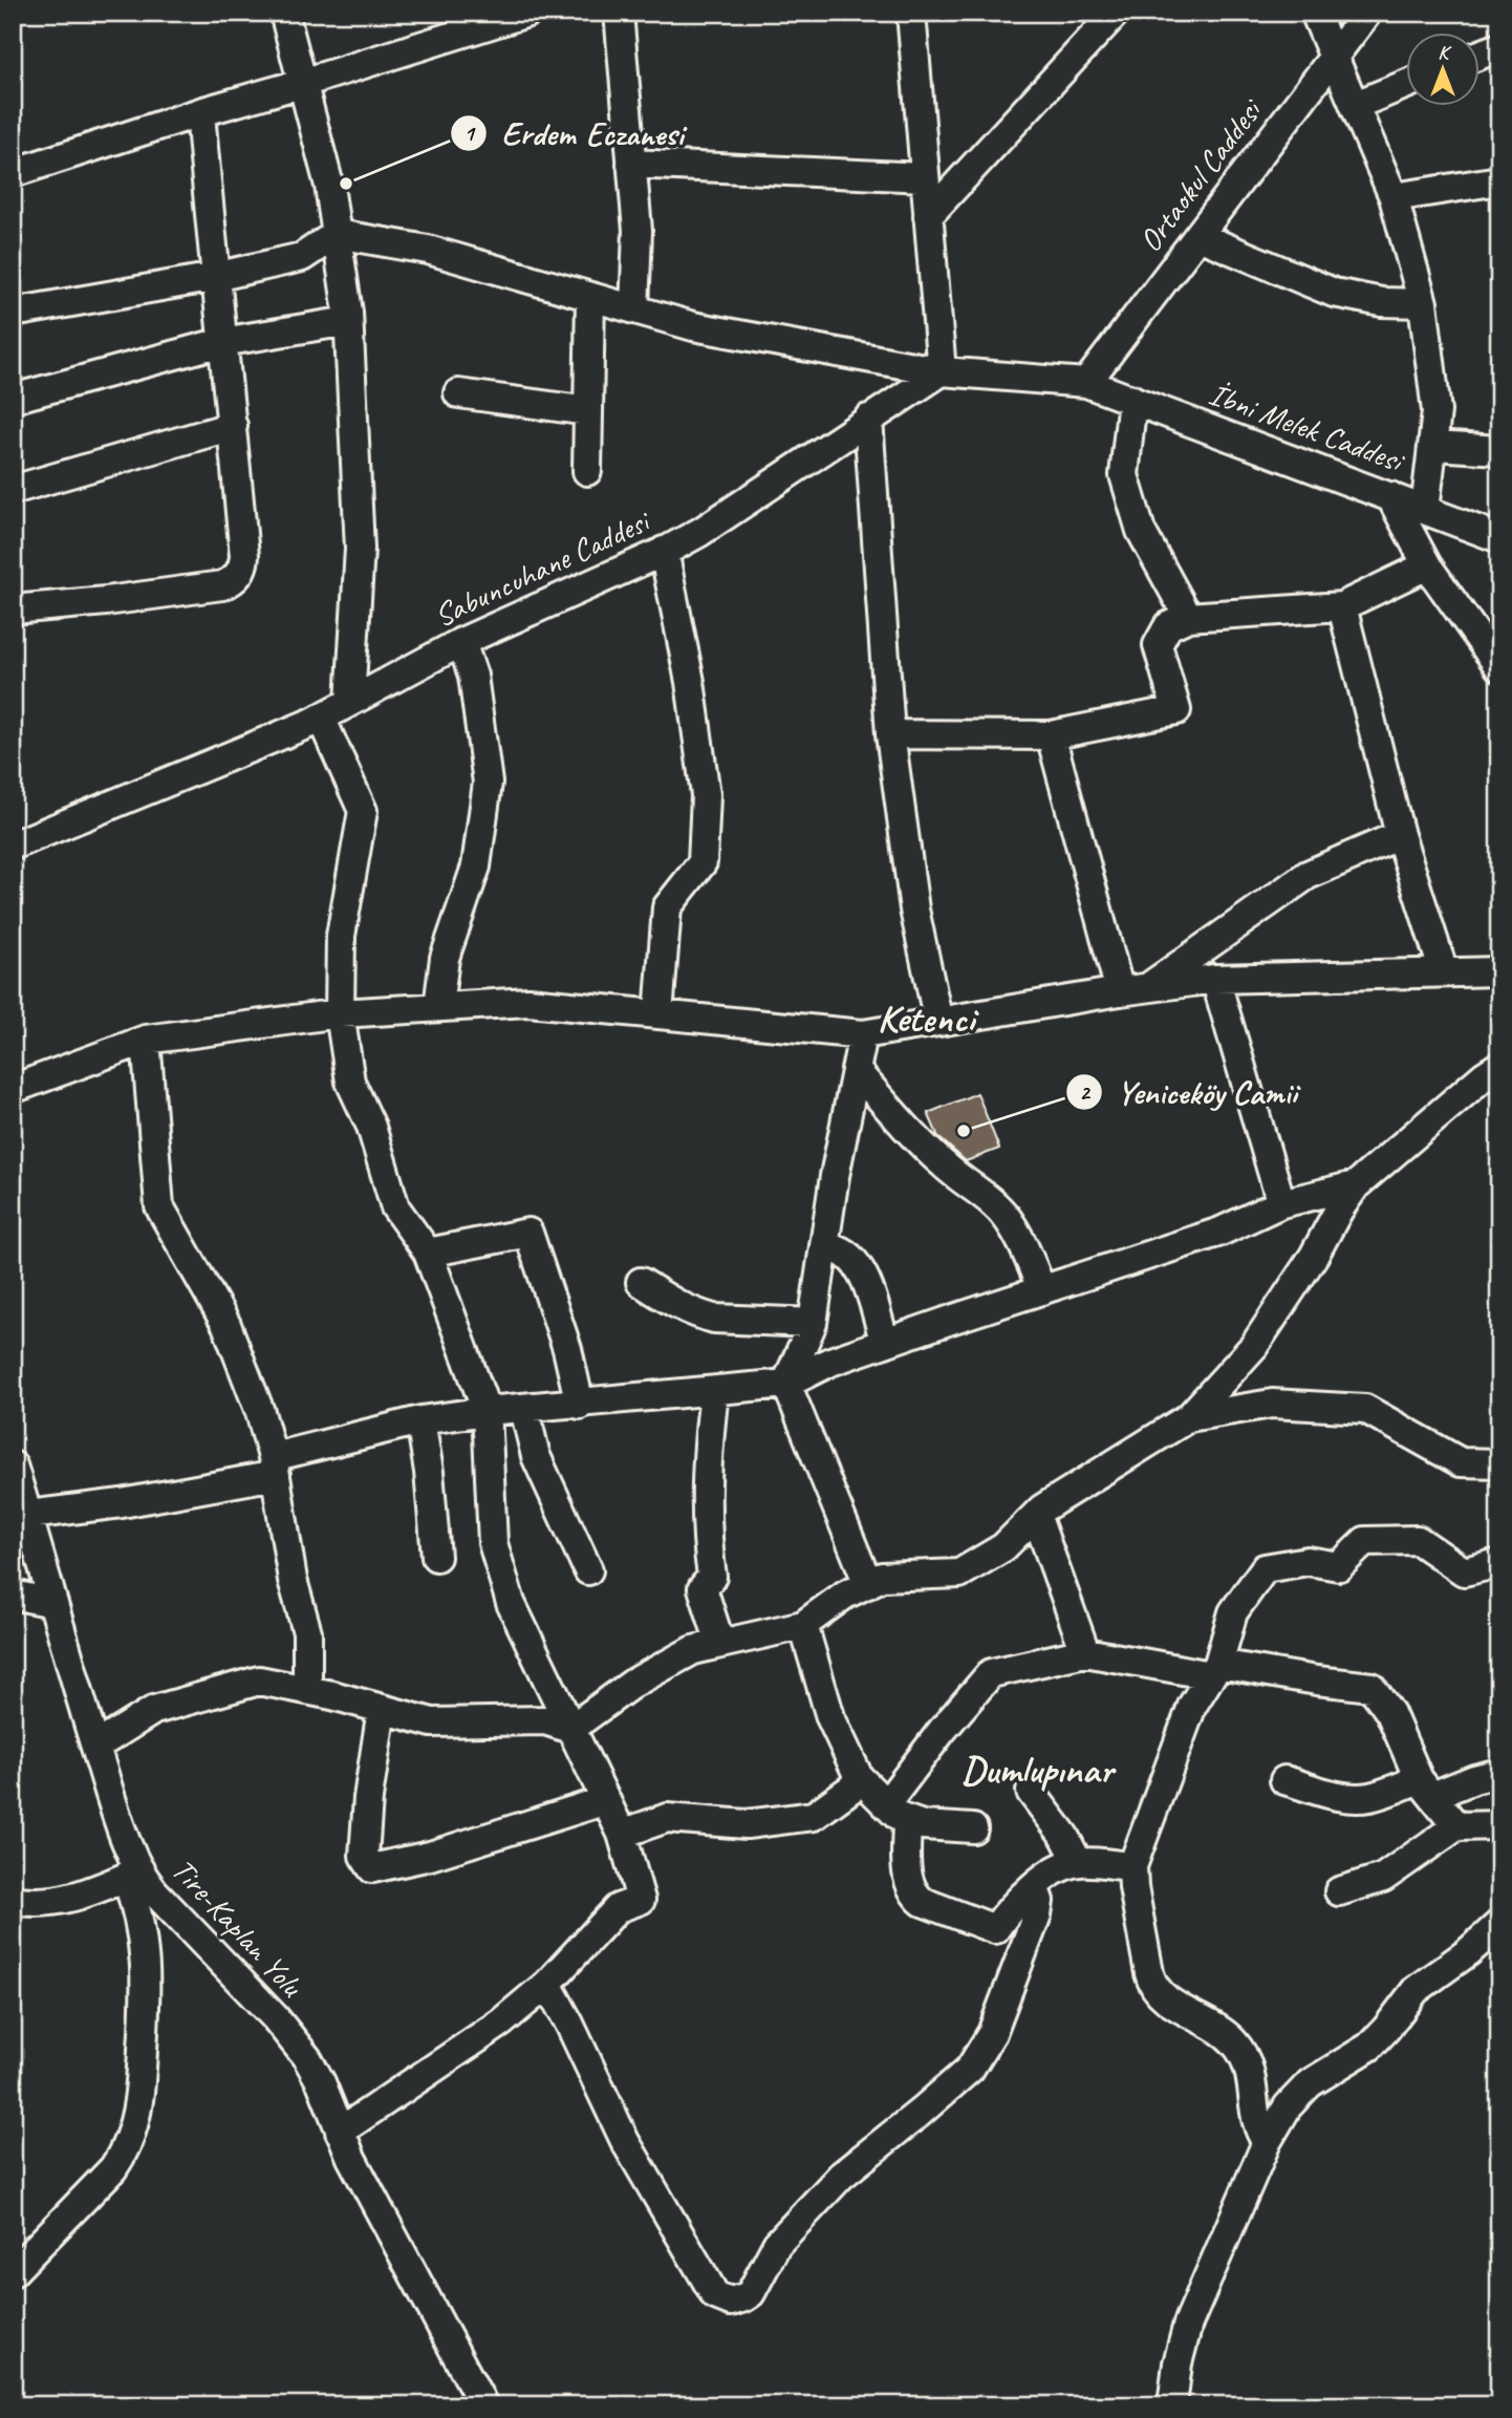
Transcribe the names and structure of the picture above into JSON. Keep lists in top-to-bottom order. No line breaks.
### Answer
{"streets":{"street":["Ortaokul Caddesi","İbni Melek Caddesi","Sabuncuhane Caddesi","Tire-Kaplan Yolu"]},"crossings":[["Ortaokul Caddesi","İbni Melek Caddesi"]],"districts":["Ketenci","Dumlupınar"],"places":["Erdem Eczanesi","Yeniceköy Camii"],"north":"top"}
